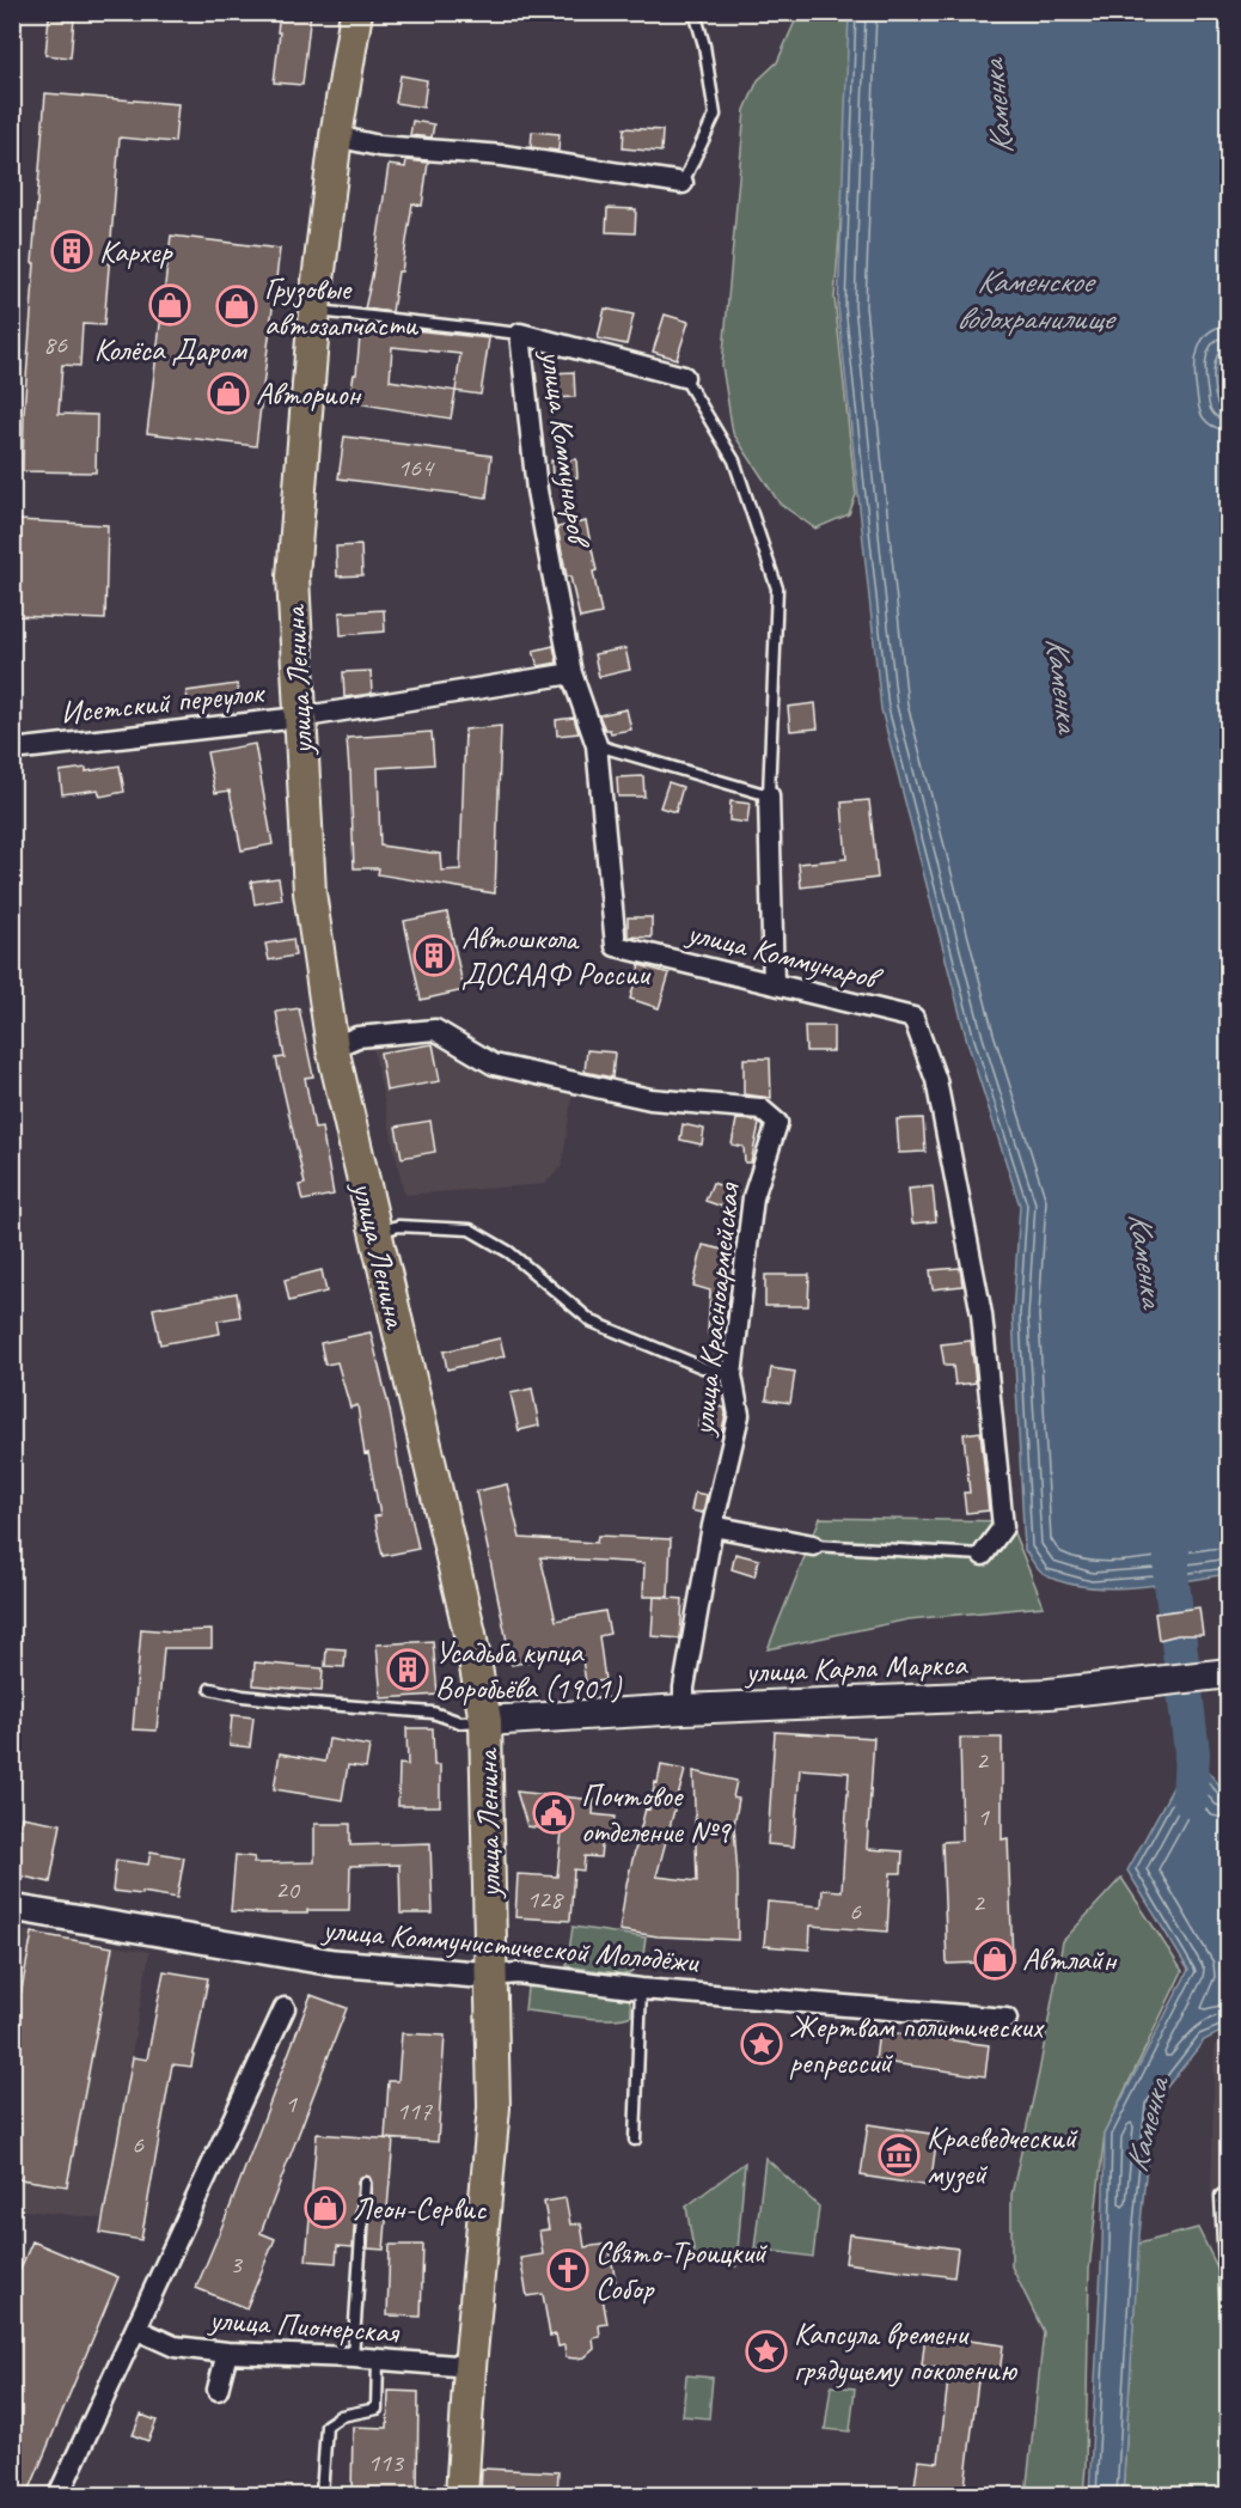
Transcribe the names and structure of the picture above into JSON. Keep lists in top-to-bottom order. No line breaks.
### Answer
{"streets":{"main road":["улица Ленина","улица Карла Маркса"],"street":["улица Коммунаров","Исетский переулок","улица Красноармейская","улица Коммунистической Молодёжи","улица Пионерская"]},"crossings":[["улица Коммунаров","Исетский переулок"],["улица Ленина","Исетский переулок"],["улица Ленина","улица Красноармейская"],["улица Ленина","улица Карла Маркса"],["улица Ленина","улица Коммунистической Молодёжи"],["улица Ленина","улица Пионерская"],["улица Красноармейская","улица Карла Маркса"]],"water":["Каменка","Каменское водохранилище"],"places":{"building":["Кархер","Автошкола ДОСААФ России","Усадьба купца Воробьёва (1901)"],"shop":["Колёса Даром","Грузовые автозапчасти","Авторион","Автлайн","Леон-Сервис"],"public building":["Почтовое отделение №9"],"place":["Жертвам политических репрессий","Капсула времени грядущему поколению"],"museum":["Краеведческий музей"],"church":["Свято-Троицкий Собор"]},"house_numbers":["86","164","2","1","20","128","2","6","1","117","6","3","113"]}
